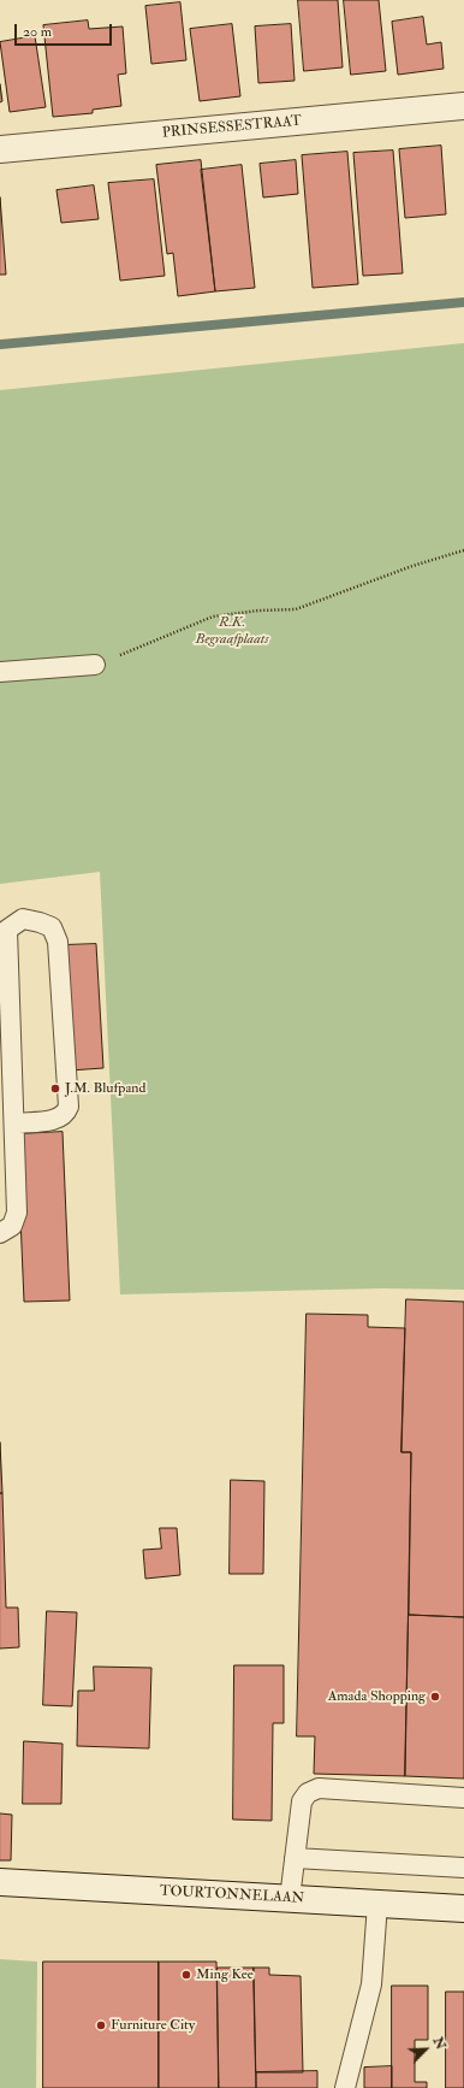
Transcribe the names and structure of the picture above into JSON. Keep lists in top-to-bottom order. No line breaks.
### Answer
{"streets":{"street":["PRINSESSESTRAAT","TOURTONNELAAN"]},"parks":["R.K. Begraafplaats"],"places":["J.M. Blufpand","Amada Shopping","Ming Kee","Furniture City"],"scale_bar":"20 m","north":"top right"}
